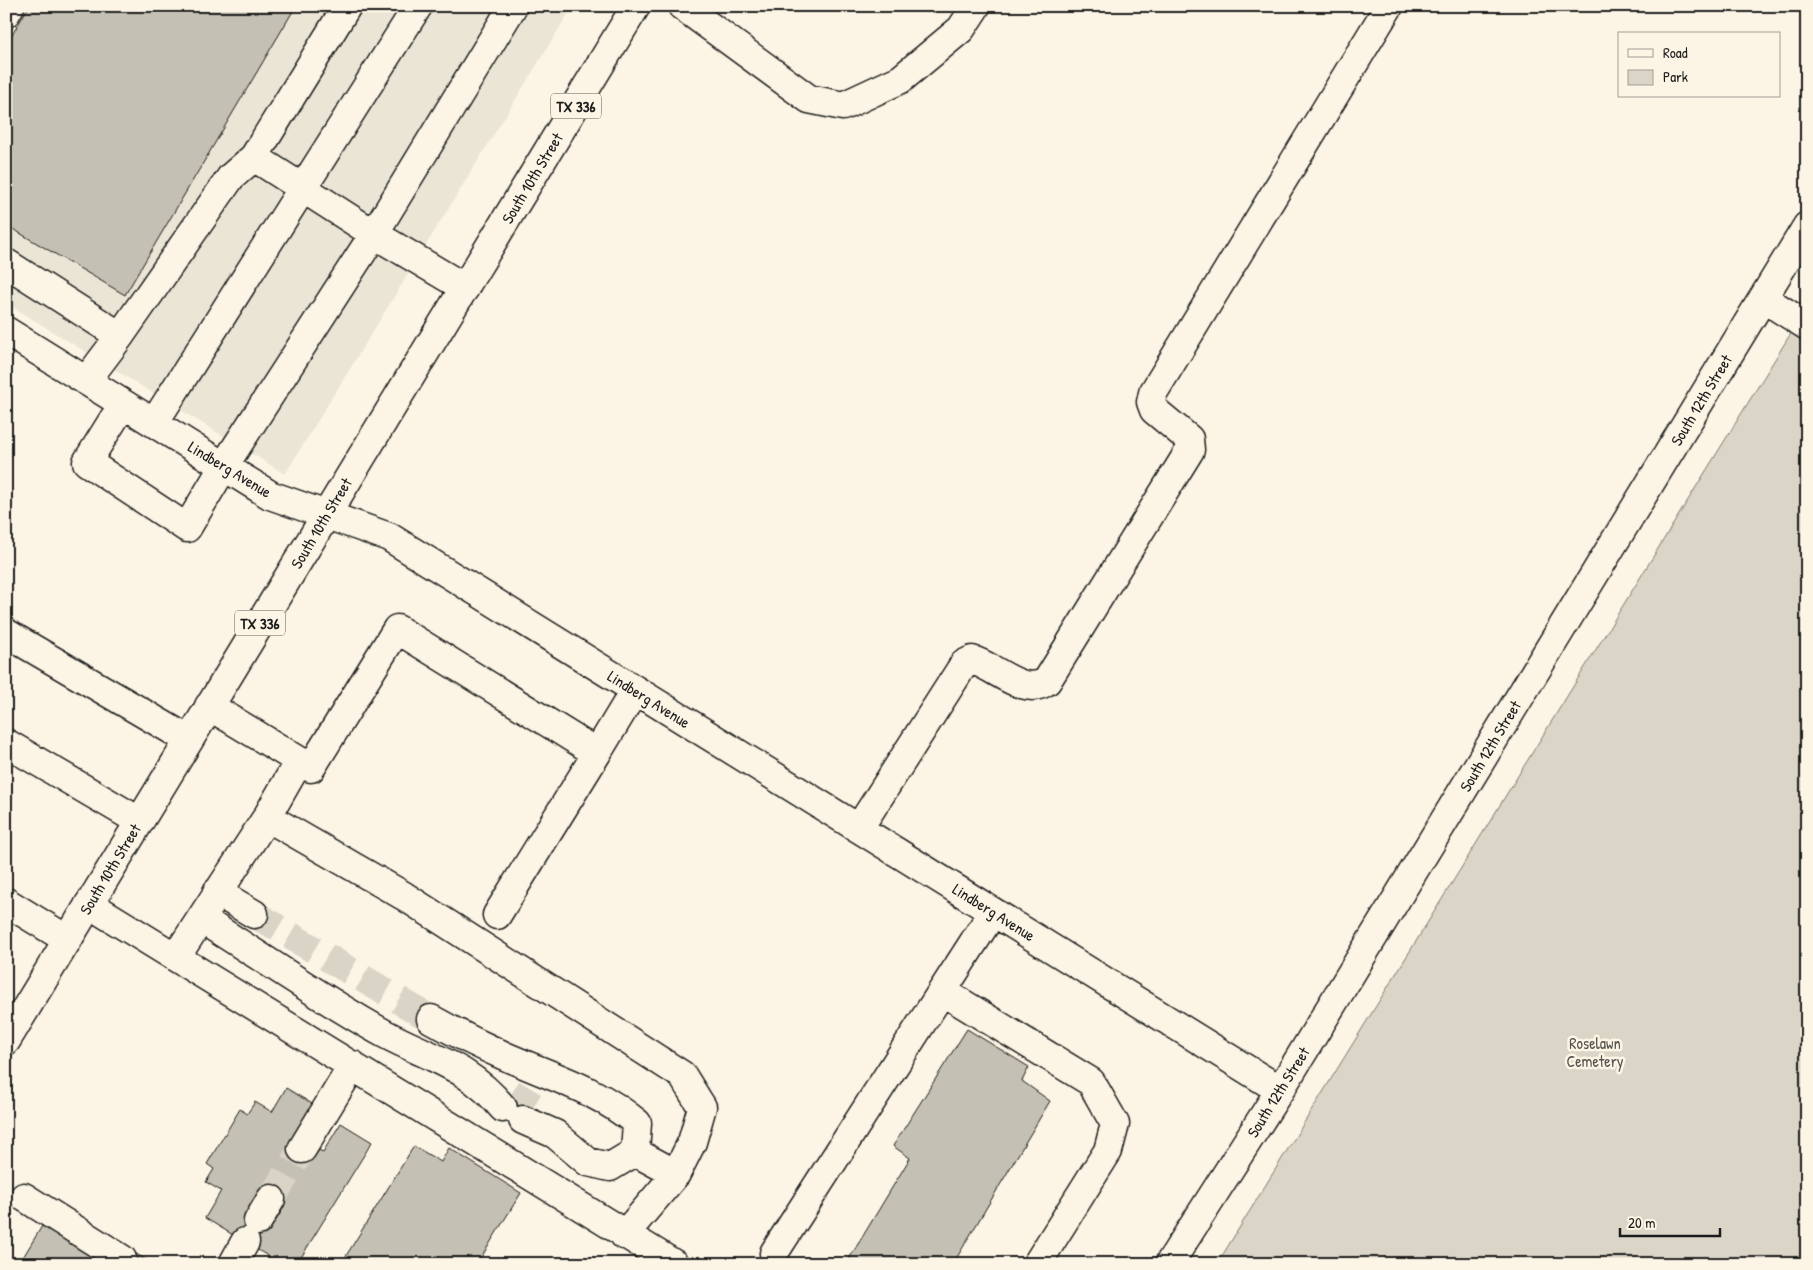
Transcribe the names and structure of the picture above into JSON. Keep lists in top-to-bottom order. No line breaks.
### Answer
{"streets":{"street":["TX 336","South 10th Street","South 12th Street","Lindberg Avenue"]},"crossings":[["South 10th Street","Lindberg Avenue"],["South 12th Street","Lindberg Avenue"]],"parks":["Roselawn Cemetery"],"legend":["Road","Park"],"scale_bar":"20 m"}
